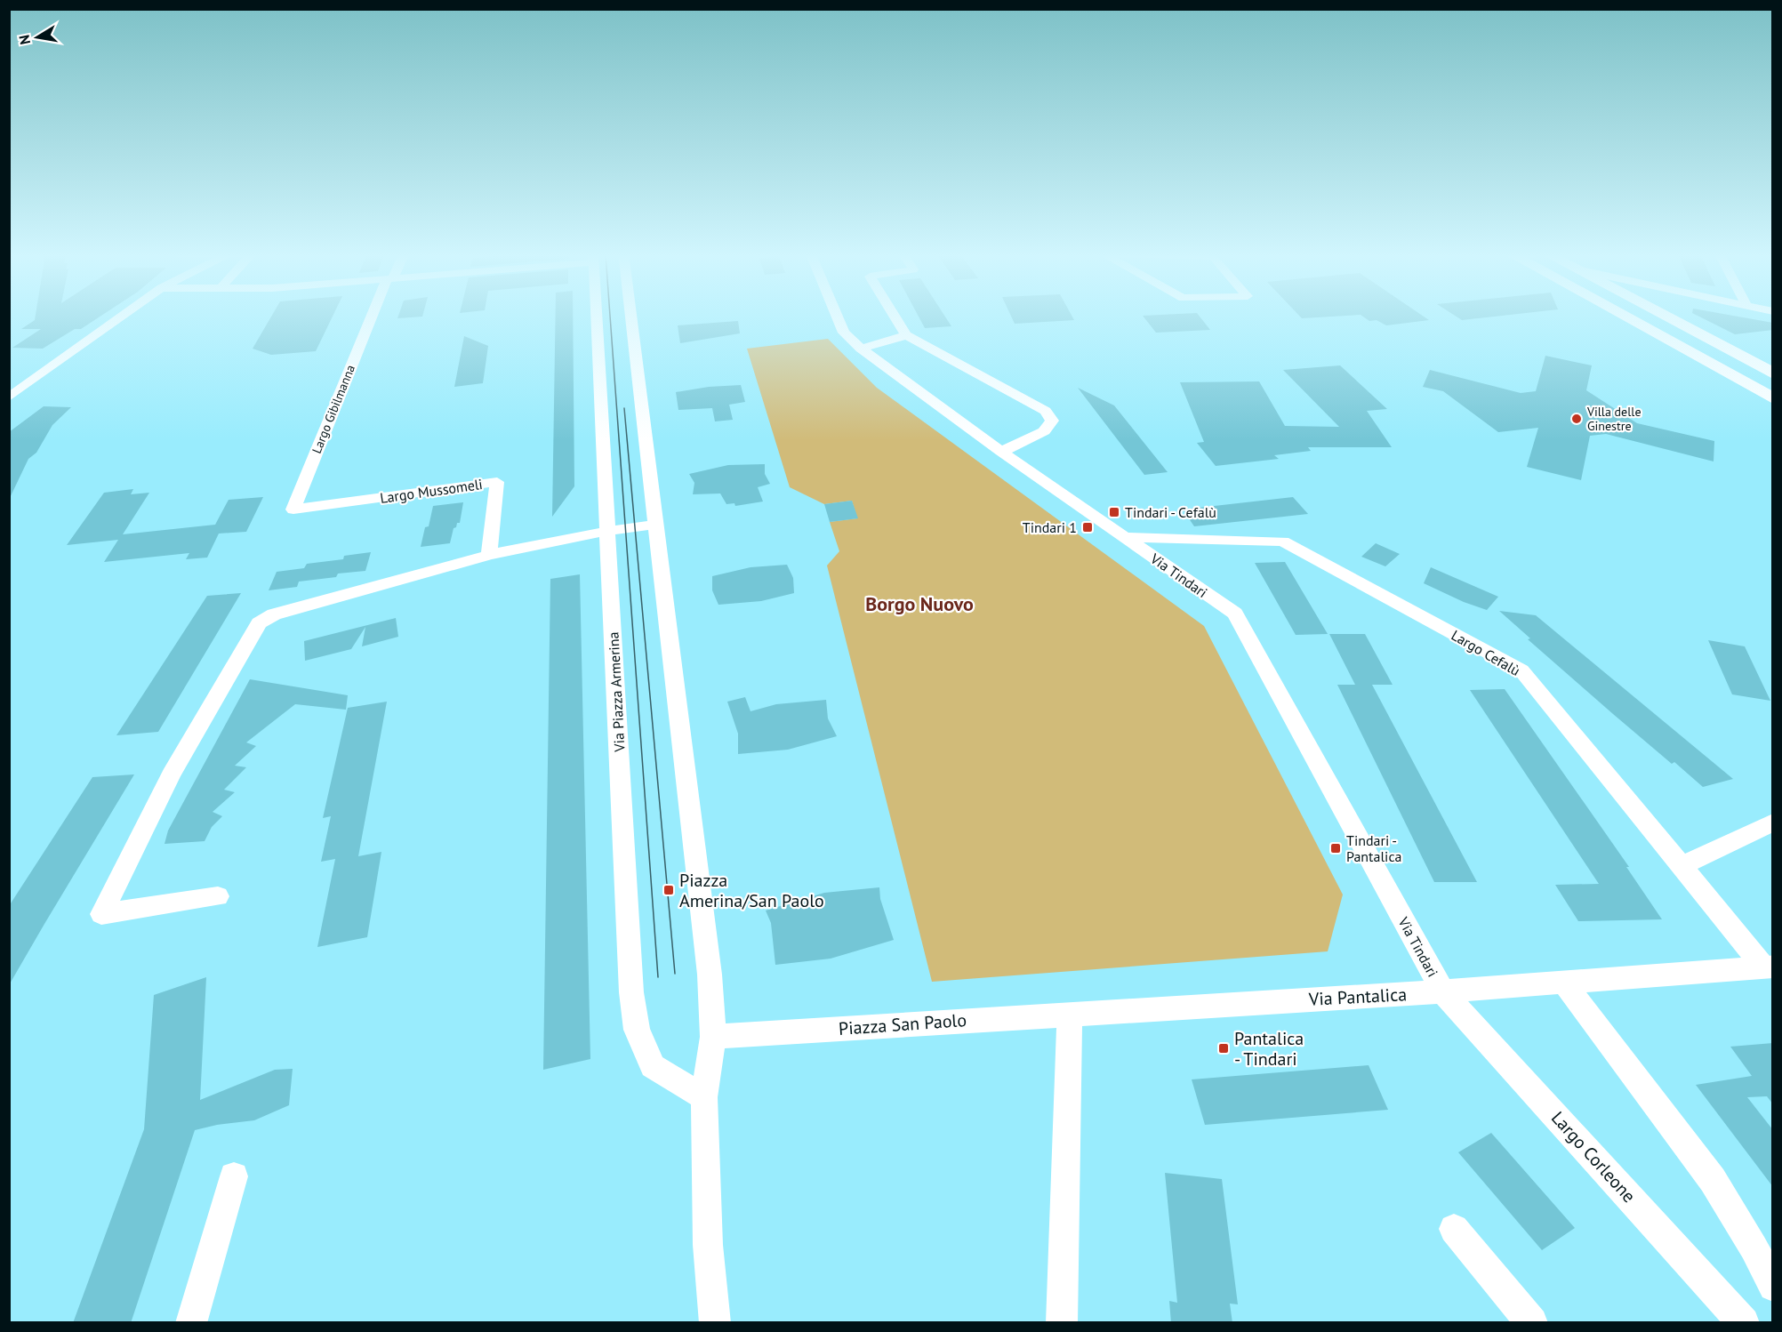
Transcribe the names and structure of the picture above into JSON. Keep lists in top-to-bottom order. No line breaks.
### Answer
{"streets":{"street":["Largo Gibilmanna","Largo Mussomeli","Via Tindari","Largo Cefalù","Via Piazza Armerina","Via Pantalica","Piazza San Paolo","Largo Corleone"]},"crossings":[["Largo Gibilmanna","Largo Mussomeli"],["Via Tindari","Largo Cefalù"],["Via Tindari","Via Pantalica"],["Via Tindari","Largo Corleone"],["Largo Cefalù","Via Pantalica"],["Via Pantalica","Piazza San Paolo"],["Via Pantalica","Largo Corleone"]],"districts":["Borgo Nuovo"],"places":{"other":["Villa delle Ginestre"],"transit":["Tindari - Cefalù","Tindari 1","Tindari - Pantalica","Piazza Amerina/San Paolo","Pantalica - Tindari"]},"north":"left"}
